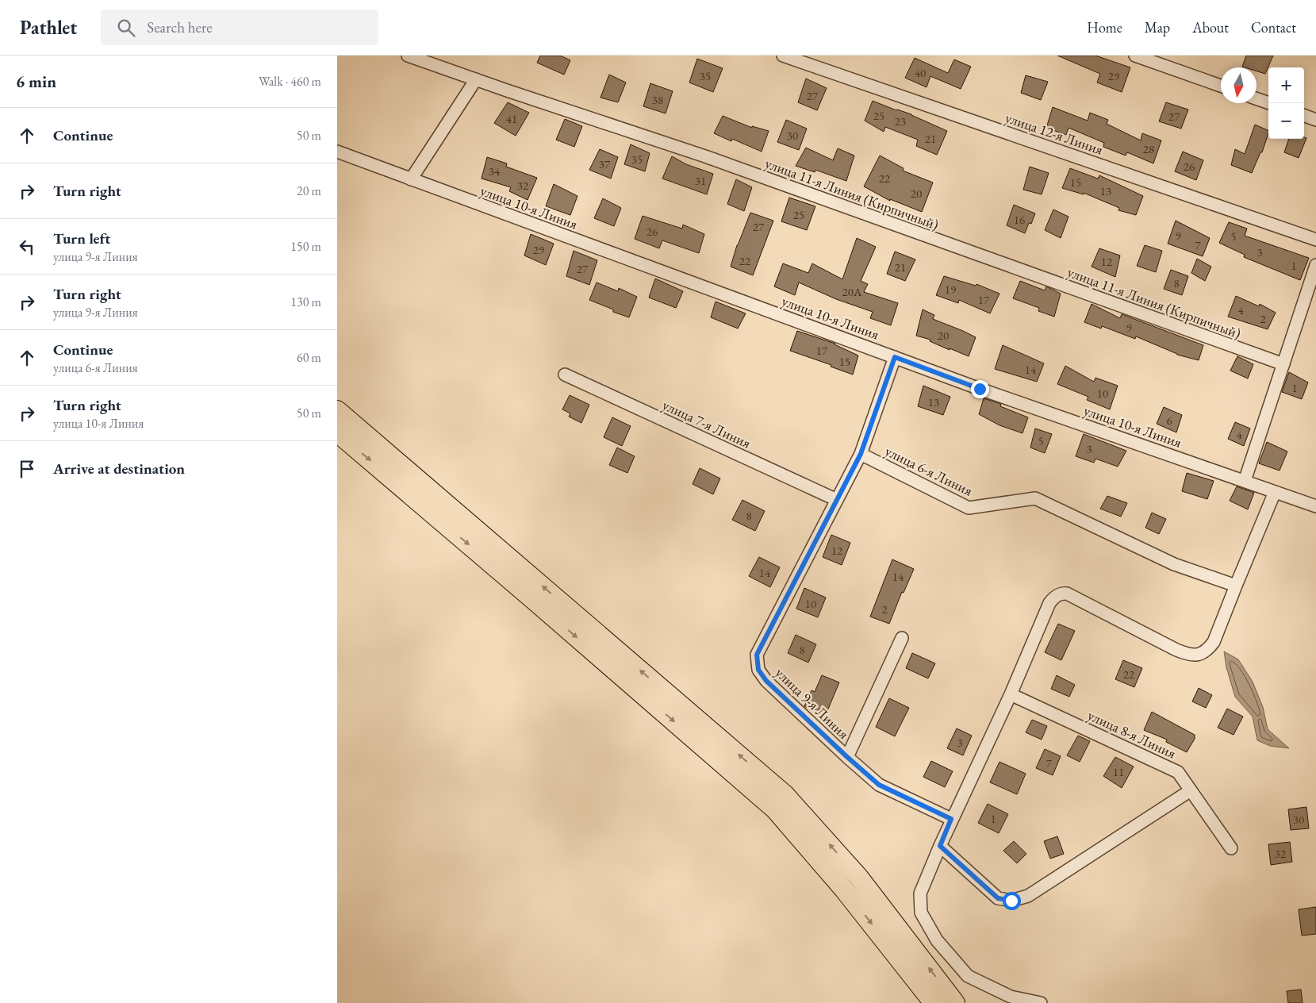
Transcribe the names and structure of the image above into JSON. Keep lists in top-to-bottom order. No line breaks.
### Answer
{"streets":{"street":["улица 12-я Линия","улица 11-я Линия (Кирпичный)","улица 10-я Линия","улица 7-я Линия","улица 6-я Линия","улица 9-я Линия","улица 8-я Линия"]},"crossings":[["улица 7-я Линия","улица 9-я Линия"],["улица 6-я Линия","улица 9-я Линия"]],"house_numbers":["40","35","29","27","38","25","27","41","23","30","21","28","35","37","26","34","22","31","15","32","13","20","25","16","27","26","9","5","7","29","3","22","12","1","21","27","8","19","20А","17","4","2","9","20","17","15","14","1","10","13","6","4","5","3","8","12","14","14","10","2","8","22","3","7","11","1","30","32"],"north":"bottom","page":{"header":"Pathlet","search":"Search here","nav":["Home","Map","About","Contact"],"heading":["6 min","Walk · 460 m"],"map_buttons":["+","−"],"list":[["Continue","50 m"],["Turn right","20 m"],["Turn left","улица 9-я Линия","150 m"],["Turn right","улица 9-я Линия","130 m"],["Continue","улица 6-я Линия","60 m"],["Turn right","улица 10-я Линия","50 m"],"Arrive at destination"]}}
